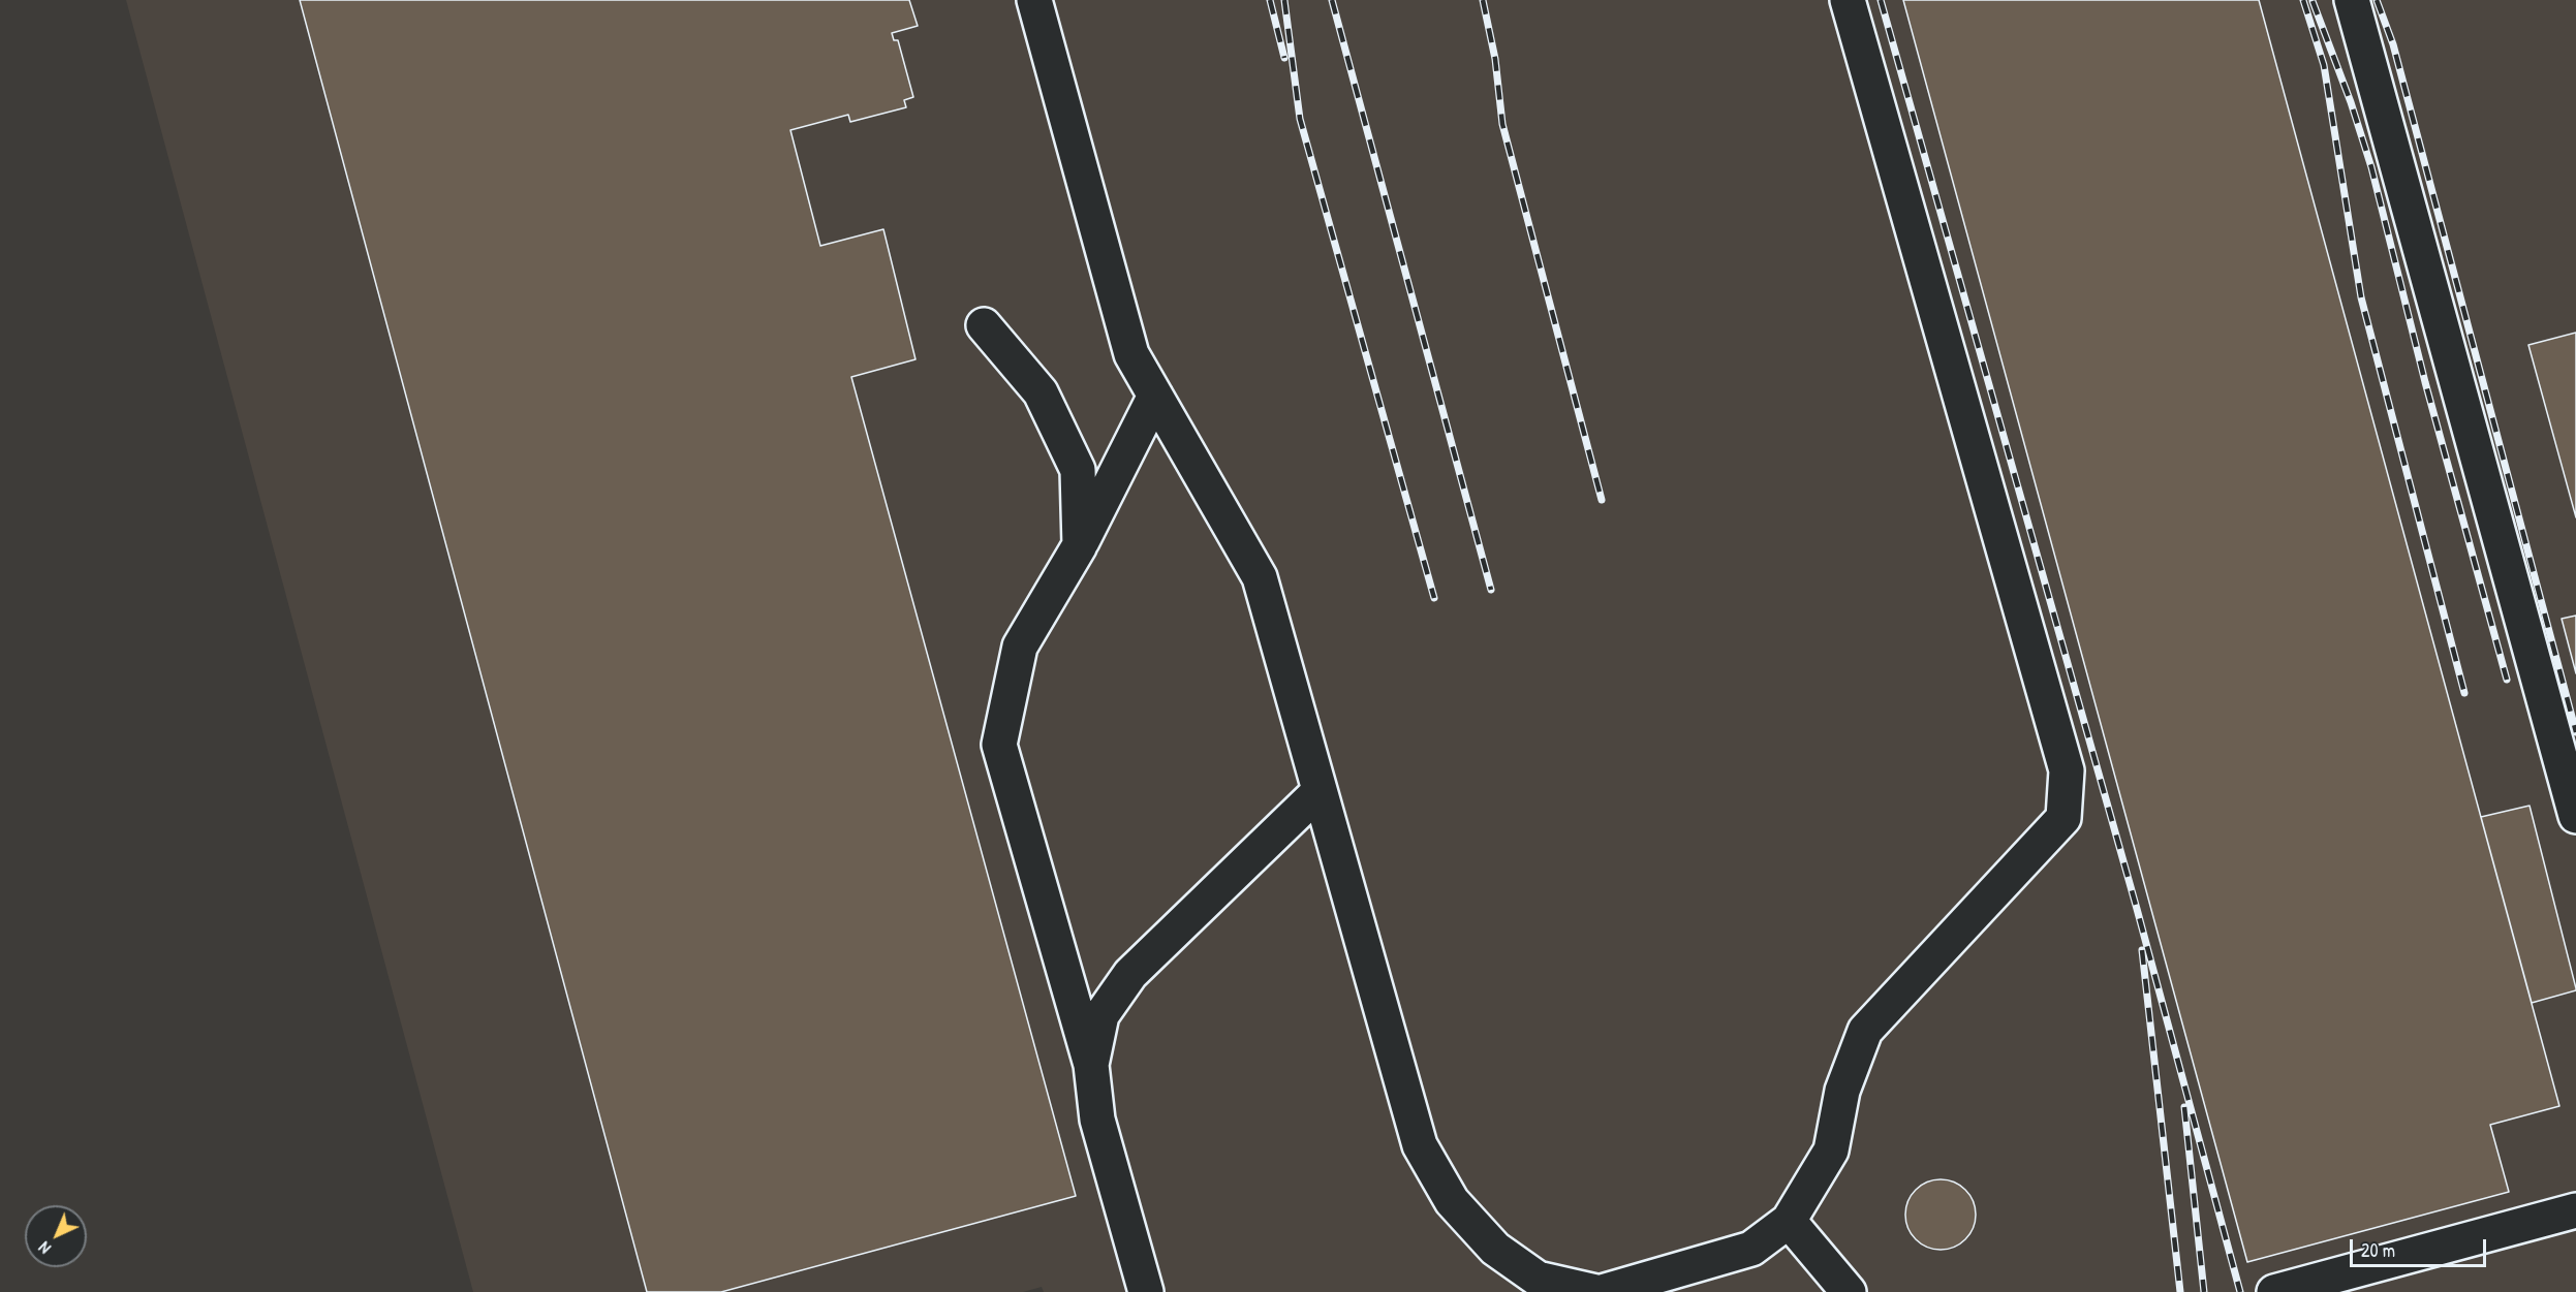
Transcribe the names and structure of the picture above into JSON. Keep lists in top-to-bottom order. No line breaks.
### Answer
{"scale_bar":"20 m","north":"bottom left"}
